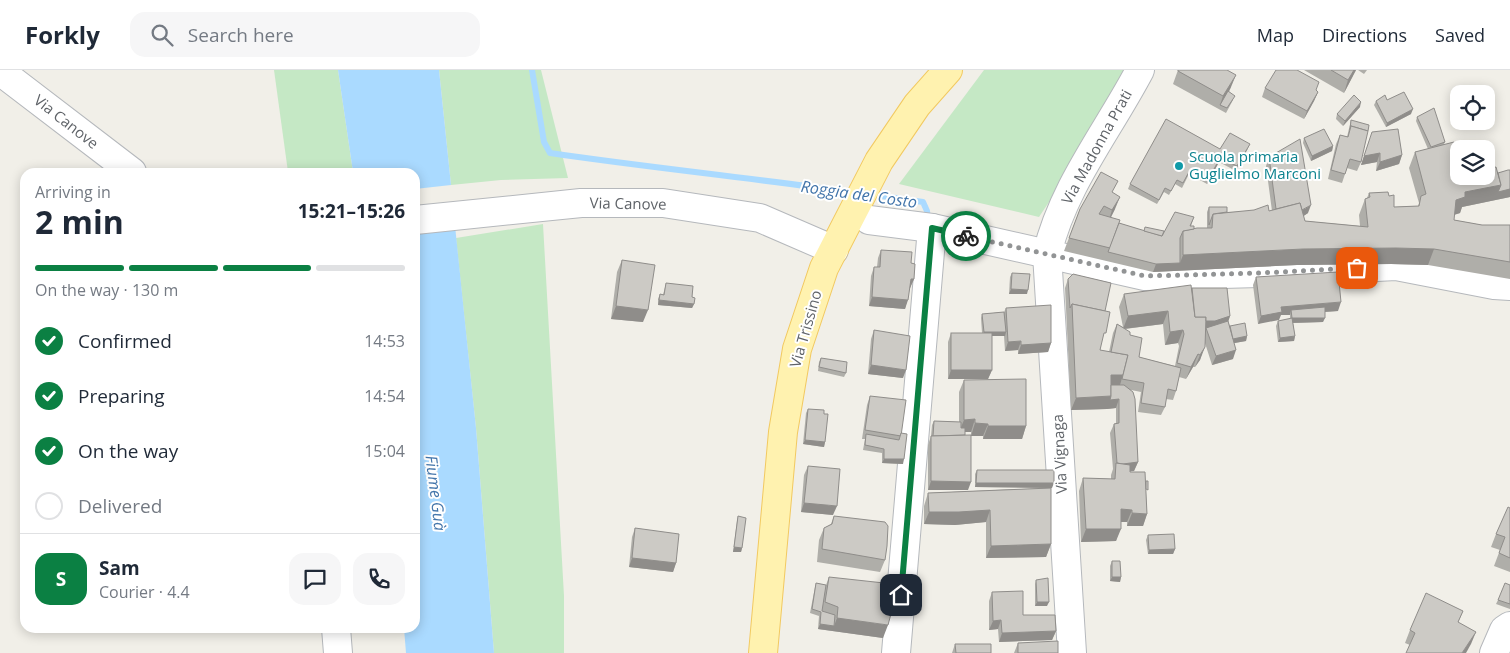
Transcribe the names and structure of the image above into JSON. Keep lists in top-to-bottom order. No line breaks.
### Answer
{"streets":{"main road":["Via Trissino"],"street":["Via Canove","Via Madonna Prati","Via Vignaga"]},"crossings":[["Via Canove","Via Trissino"],["Via Madonna Prati","Via Vignaga"]],"water":["Roggia del Costo","Fiume Guà"],"places":["Scuola primaria Guglielmo Marconi"],"page":{"header":"Forkly","search":"Search here","nav":["Map","Directions","Saved"],"heading":["2 min","Arriving in","15:21–15:26"],"panel":["Sam","Courier · 4.4"],"bar":"On the way · 130 m","list":[["Confirmed","14:53"],["Preparing","14:54"],["On the way","15:04"],"Delivered"],"round":"S"}}
